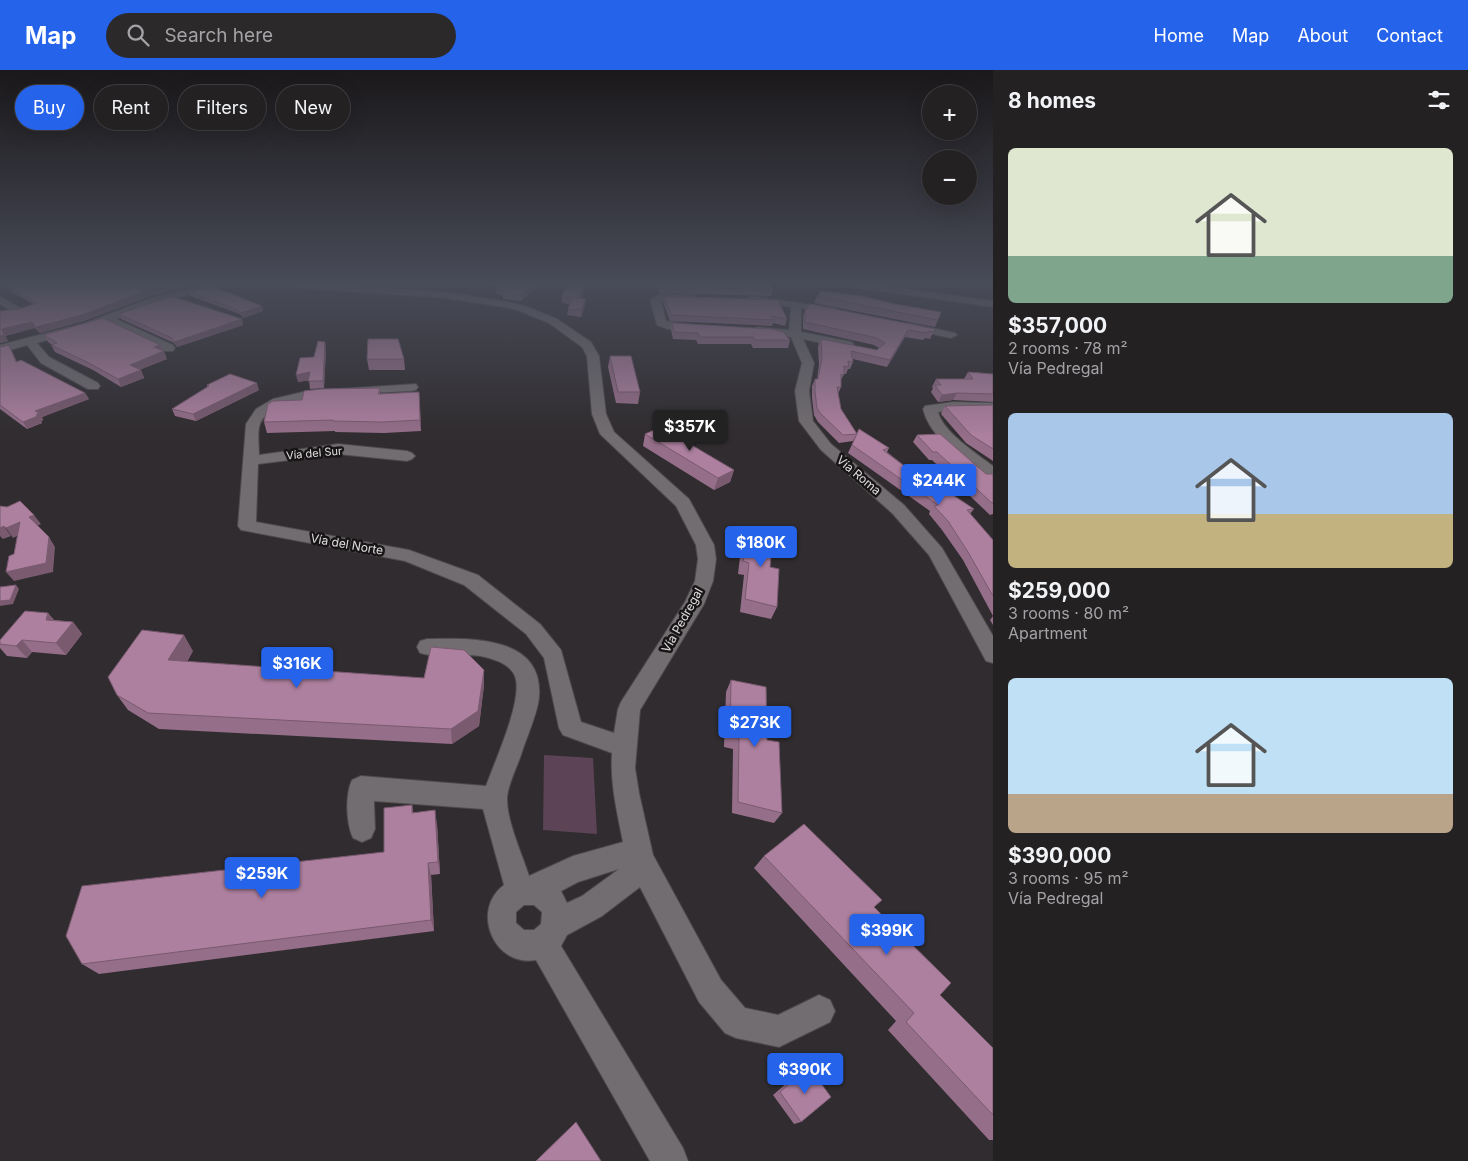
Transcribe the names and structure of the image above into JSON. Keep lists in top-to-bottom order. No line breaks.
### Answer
{"streets":{"street":["Vía del Sur","Vía Roma","Vía del Norte","Vía Pedregal"]},"crossings":[["Vía del Sur","Vía del Norte"],["Vía del Norte","Vía Pedregal"]],"page":{"header":"Map","search":"Search here","nav":["Home","Map","About","Contact"],"heading":"8 homes","map_buttons":["+","−"],"chip":["Buy","Rent","Filters","New"],"list":[{"name":"$357,000","note":"2 rooms · 78 m² · Vía Pedregal"},{"name":"$259,000","note":"3 rooms · 80 m² · Apartment"},{"name":"$390,000","note":"3 rooms · 95 m² · Vía Pedregal"}],"price":["$357K","$244K","$180K","$316K","$273K","$259K","$399K","$390K"]}}
